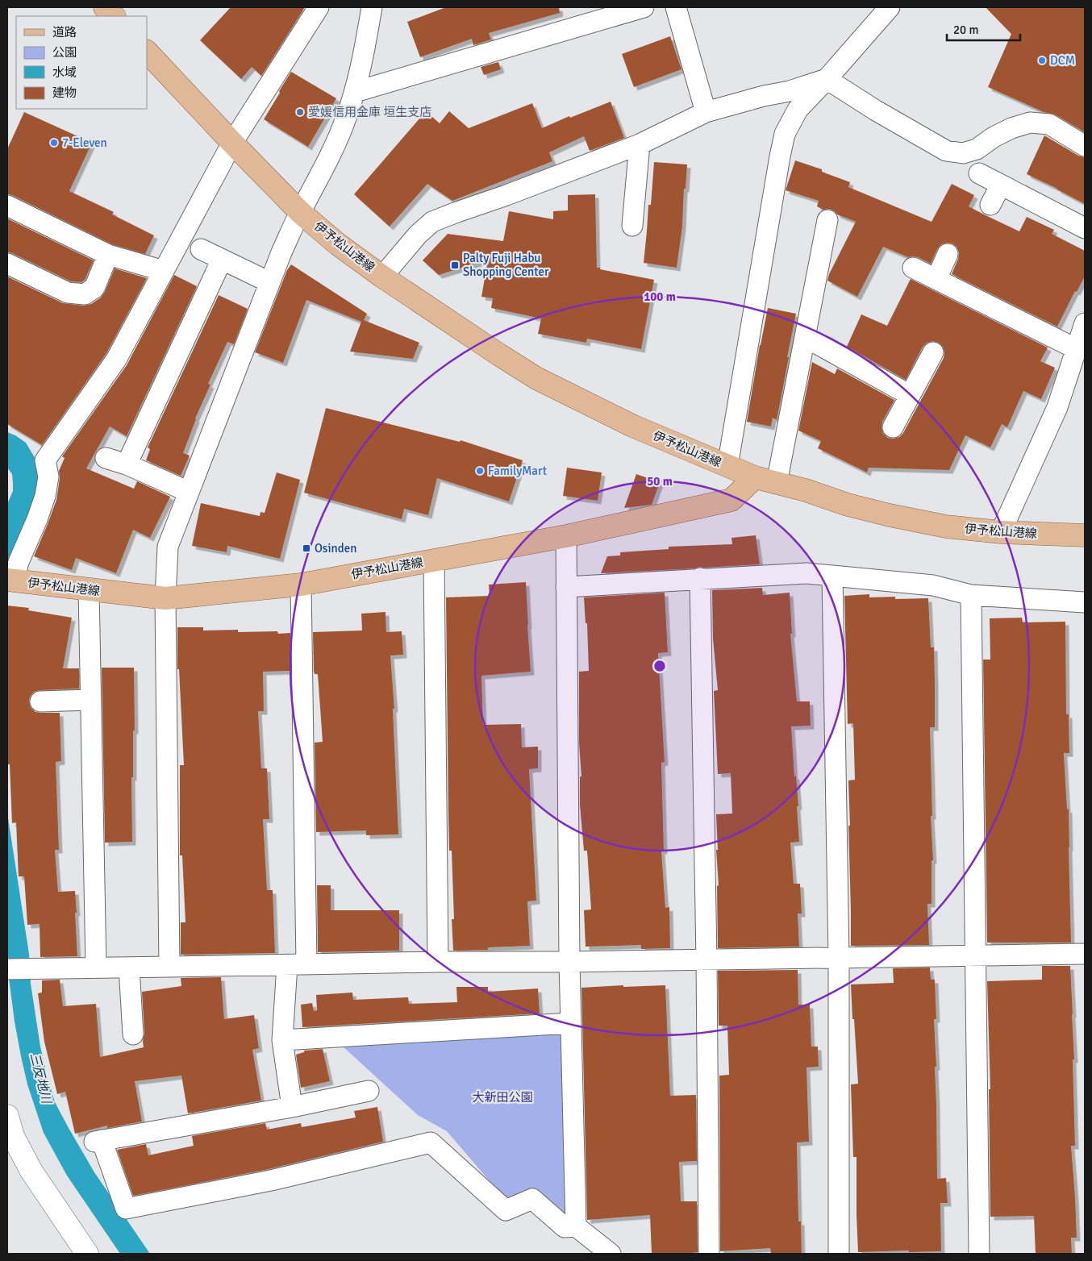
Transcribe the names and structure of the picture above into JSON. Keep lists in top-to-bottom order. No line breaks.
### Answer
{"streets":{"main road":["伊予松山港線"]},"water":["三反地川"],"parks":["大新田公園"],"places":{"other":["DCM","愛媛信用金庫 垣生支店","7-Eleven","FamilyMart"],"transit":["Palty Fuji Habu Shopping Center","Osinden"]},"legend":["道路","公園","水域","建物"],"scale_bar":"20 m","rings":["100 m","50 m"]}
